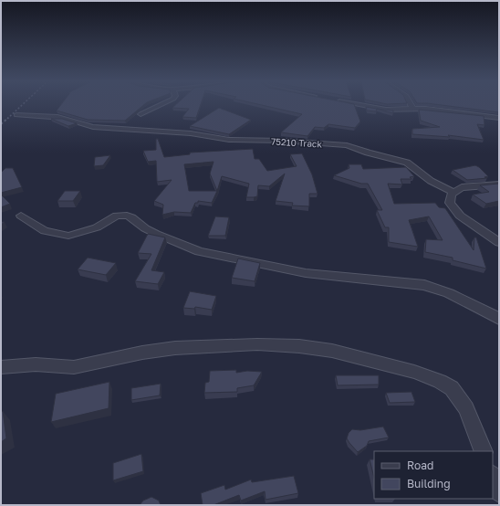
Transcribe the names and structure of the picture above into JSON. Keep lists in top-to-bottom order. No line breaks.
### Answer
{"streets":{"street":["75210 Track"]},"legend":["Road","Building"]}
